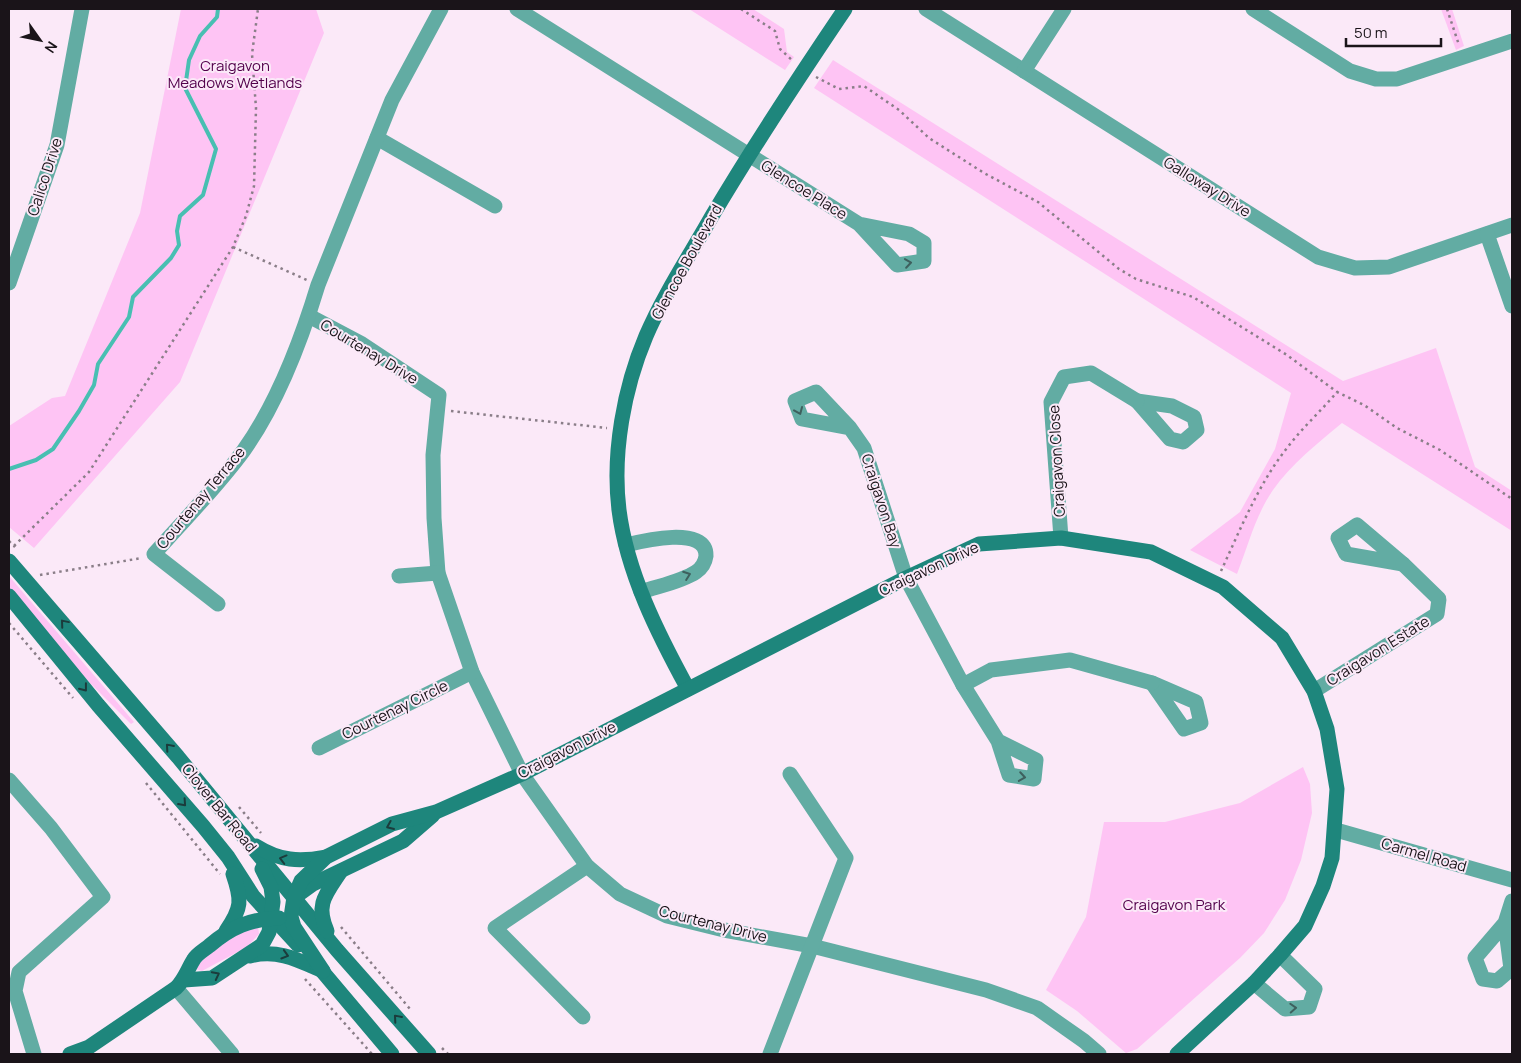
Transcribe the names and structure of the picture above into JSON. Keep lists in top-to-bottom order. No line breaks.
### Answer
{"streets":{"street":["Calico Drive","Galloway Drive","Glencoe Place","Glencoe Boulevard","Courtenay Drive","Craigavon Close","Courtenay Terrace","Craigavon Bay","Craigavon Drive","Craigavon Estate","Courtenay Circle","Clover Bar Road","Carmel Road"]},"crossings":[["Glencoe Place","Glencoe Boulevard"],["Glencoe Boulevard","Craigavon Drive"],["Courtenay Drive","Courtenay Terrace"],["Courtenay Drive","Craigavon Drive"],["Courtenay Drive","Courtenay Circle"],["Craigavon Close","Craigavon Drive"],["Craigavon Bay","Craigavon Drive"],["Craigavon Drive","Craigavon Estate"],["Craigavon Drive","Clover Bar Road"],["Craigavon Drive","Carmel Road"]],"parks":["Craigavon Meadows Wetlands","Craigavon Park"],"scale_bar":"50 m","north":"bottom right"}
